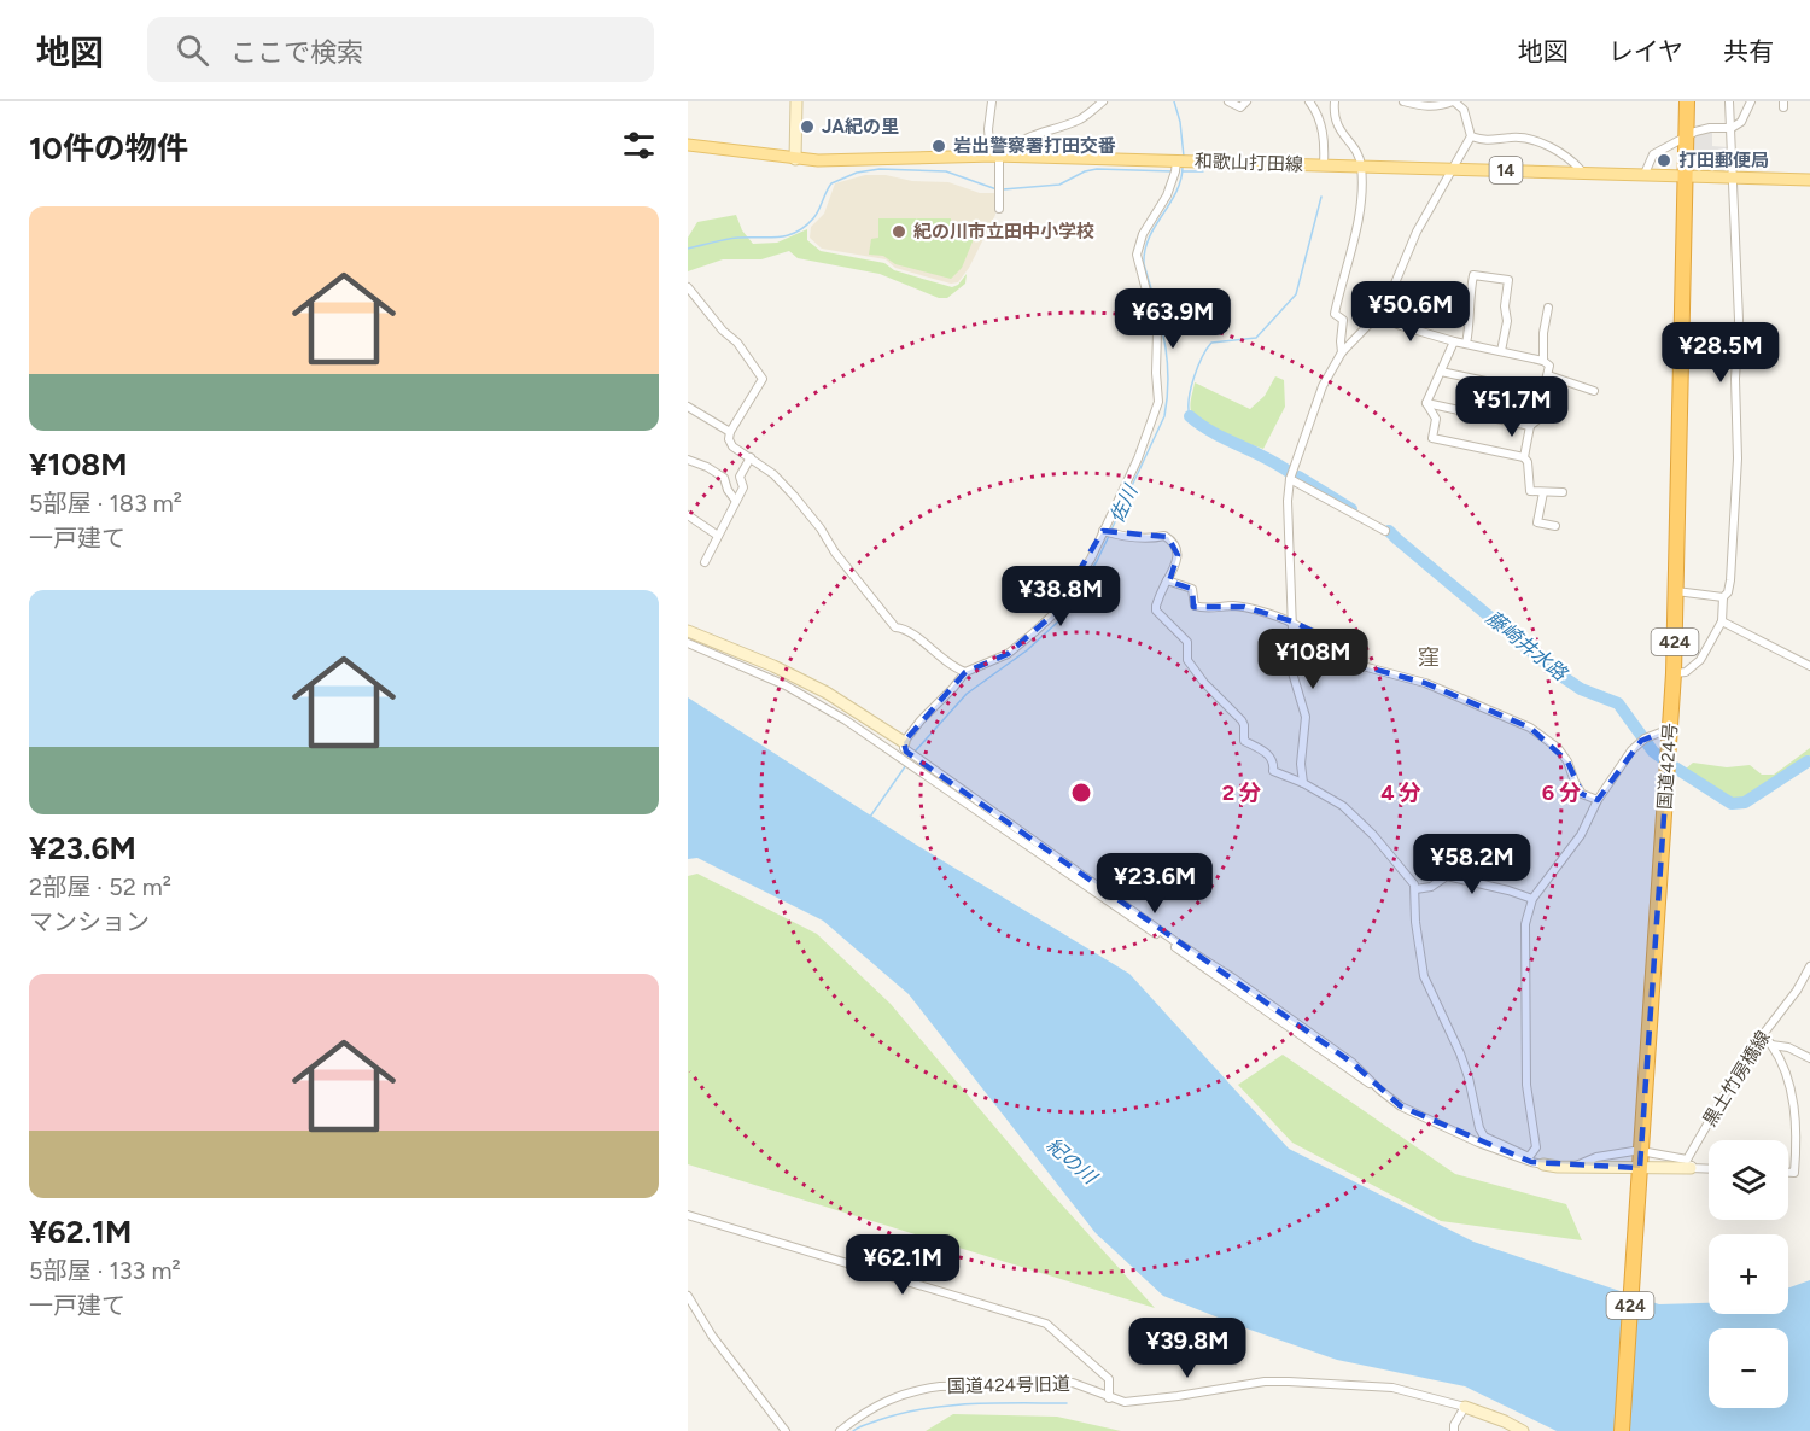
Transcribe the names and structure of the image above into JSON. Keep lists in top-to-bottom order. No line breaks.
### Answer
{"streets":{"highway":["424","国道424号"],"main road":["和歌山打田線","14"],"street":["黒土竹房橋線","国道424号旧道"]},"crossings":[["和歌山打田線","国道424号"]],"districts":["窪"],"water":["佐川","藤崎井水路","紀の川"],"places":["JA紀の里","岩出警察署打田交番","打田郵便局","紀の川市立田中小学校"],"page":{"header":"地図","search":"ここで検索","nav":["地図","レイヤ","共有"],"heading":"10件の物件","list":[{"name":"¥108M","note":"5部屋 · 183 m² · 一戸建て"},{"name":"¥23.6M","note":"2部屋 · 52 m² · マンション"},{"name":"¥62.1M","note":"5部屋 · 133 m² · 一戸建て"}],"price":["¥50.6M","¥63.9M","¥28.5M","¥51.7M","¥38.8M","¥108M","¥58.2M","¥23.6M","¥62.1M","¥39.8M"],"map_buttons":["+","−"]},"rings":["2 分","4 分","6 分"]}
